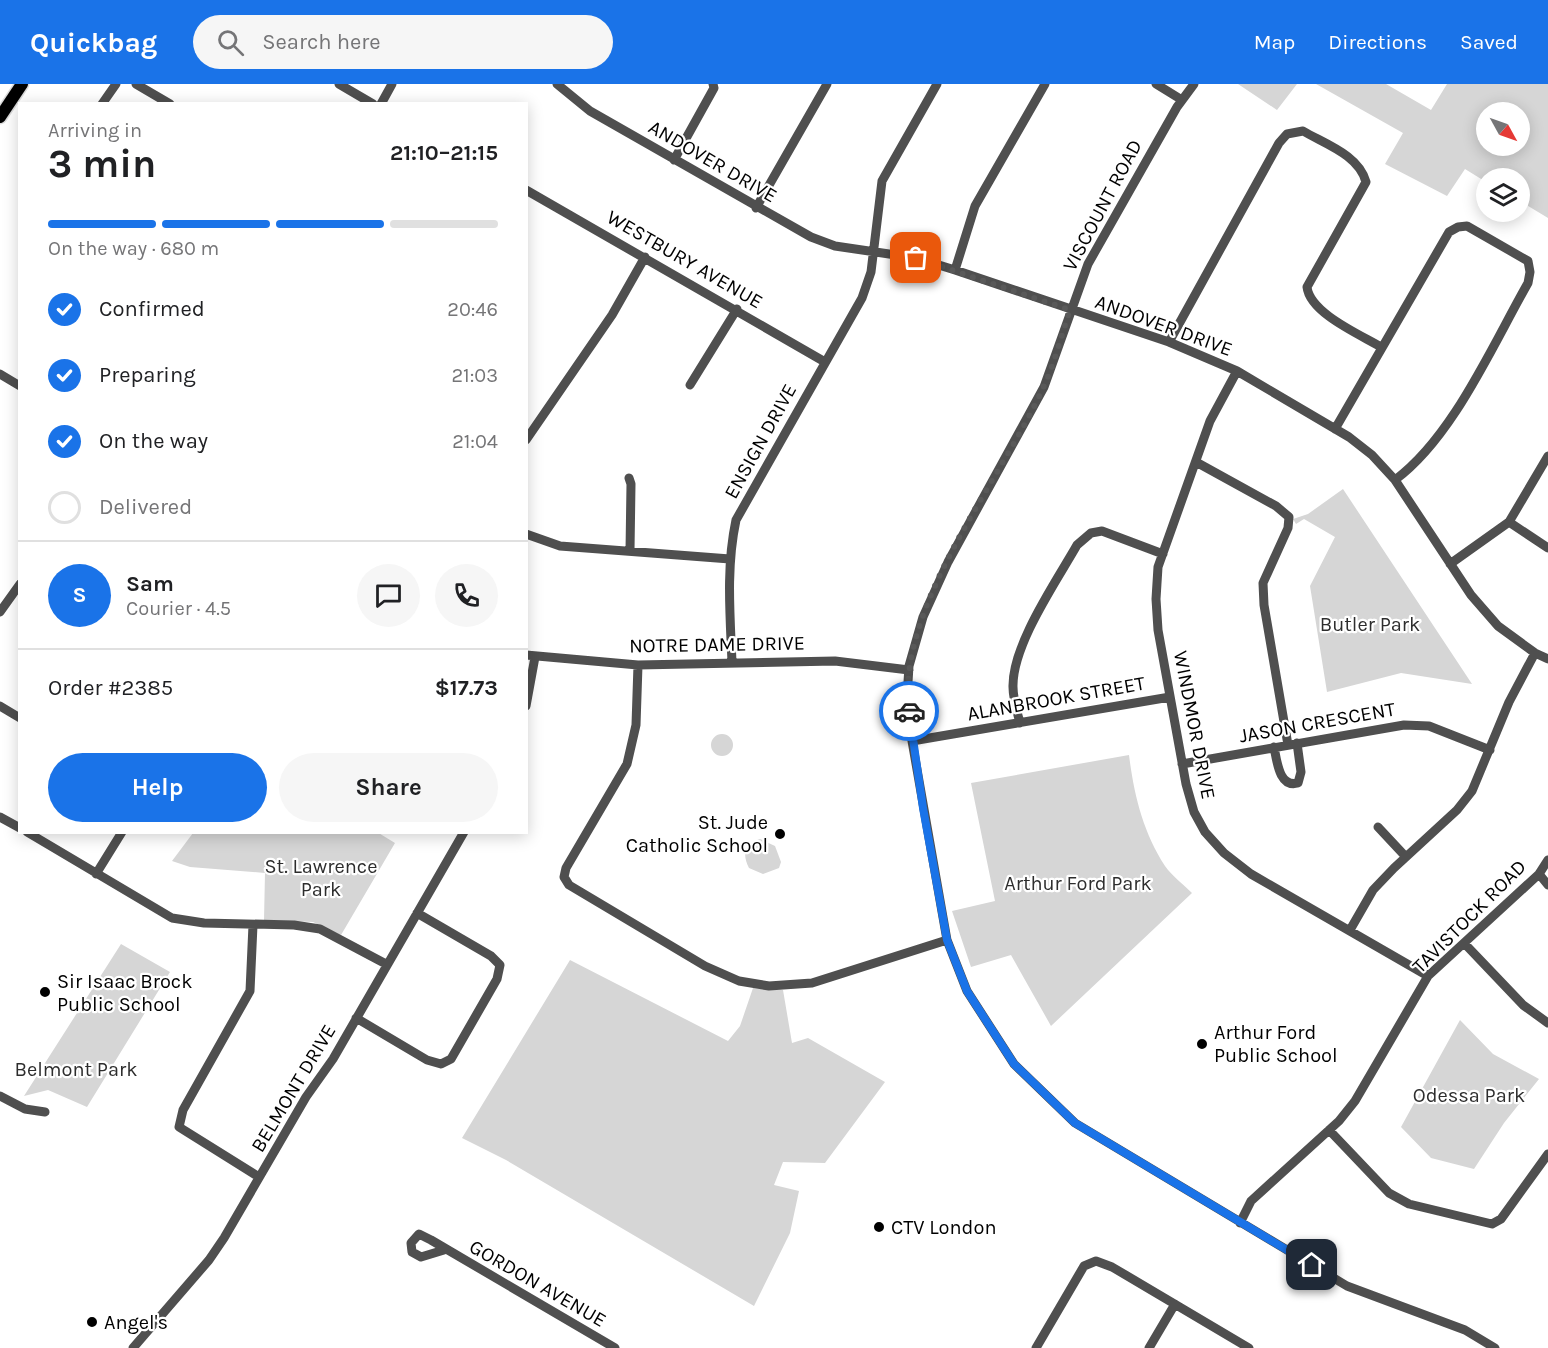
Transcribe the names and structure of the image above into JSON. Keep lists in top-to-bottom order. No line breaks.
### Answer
{"streets":{"street":["ANDOVER DRIVE","VISCOUNT ROAD","WESTBURY AVENUE","ENSIGN DRIVE","NOTRE DAME DRIVE","ALANBROOK STREET","JASON CRESCENT","WINDMOR DRIVE","TAVISTOCK ROAD","BELMONT DRIVE","GORDON AVENUE"]},"crossings":[["ANDOVER DRIVE","VISCOUNT ROAD"],["ANDOVER DRIVE","ENSIGN DRIVE"],["ANDOVER DRIVE","WINDMOR DRIVE"],["VISCOUNT ROAD","NOTRE DAME DRIVE"],["VISCOUNT ROAD","ALANBROOK STREET"],["VISCOUNT ROAD","TAVISTOCK ROAD"],["WESTBURY AVENUE","ENSIGN DRIVE"],["ENSIGN DRIVE","NOTRE DAME DRIVE"],["ALANBROOK STREET","WINDMOR DRIVE"],["JASON CRESCENT","WINDMOR DRIVE"],["WINDMOR DRIVE","TAVISTOCK ROAD"]],"parks":["Butler Park","St. Lawrence Park","Arthur Ford Park","Belmont Park","Odessa Park"],"places":["St. Jude Catholic School","Sir Isaac Brock Public School","Arthur Ford Public School","CTV London","Angel's"],"north":"bottom right","page":{"header":"Quickbag","search":"Search here","nav":["Map","Directions","Saved"],"heading":["3 min","Arriving in","21:10–21:15"],"panel":["Sam","Courier · 4.5","Order #2385","$17.73"],"bar":"On the way · 680 m","list":[["Confirmed","20:46"],["Preparing","21:03"],["On the way","21:04"],"Delivered"],"round":"S","buttons":["Help","Share"]}}
